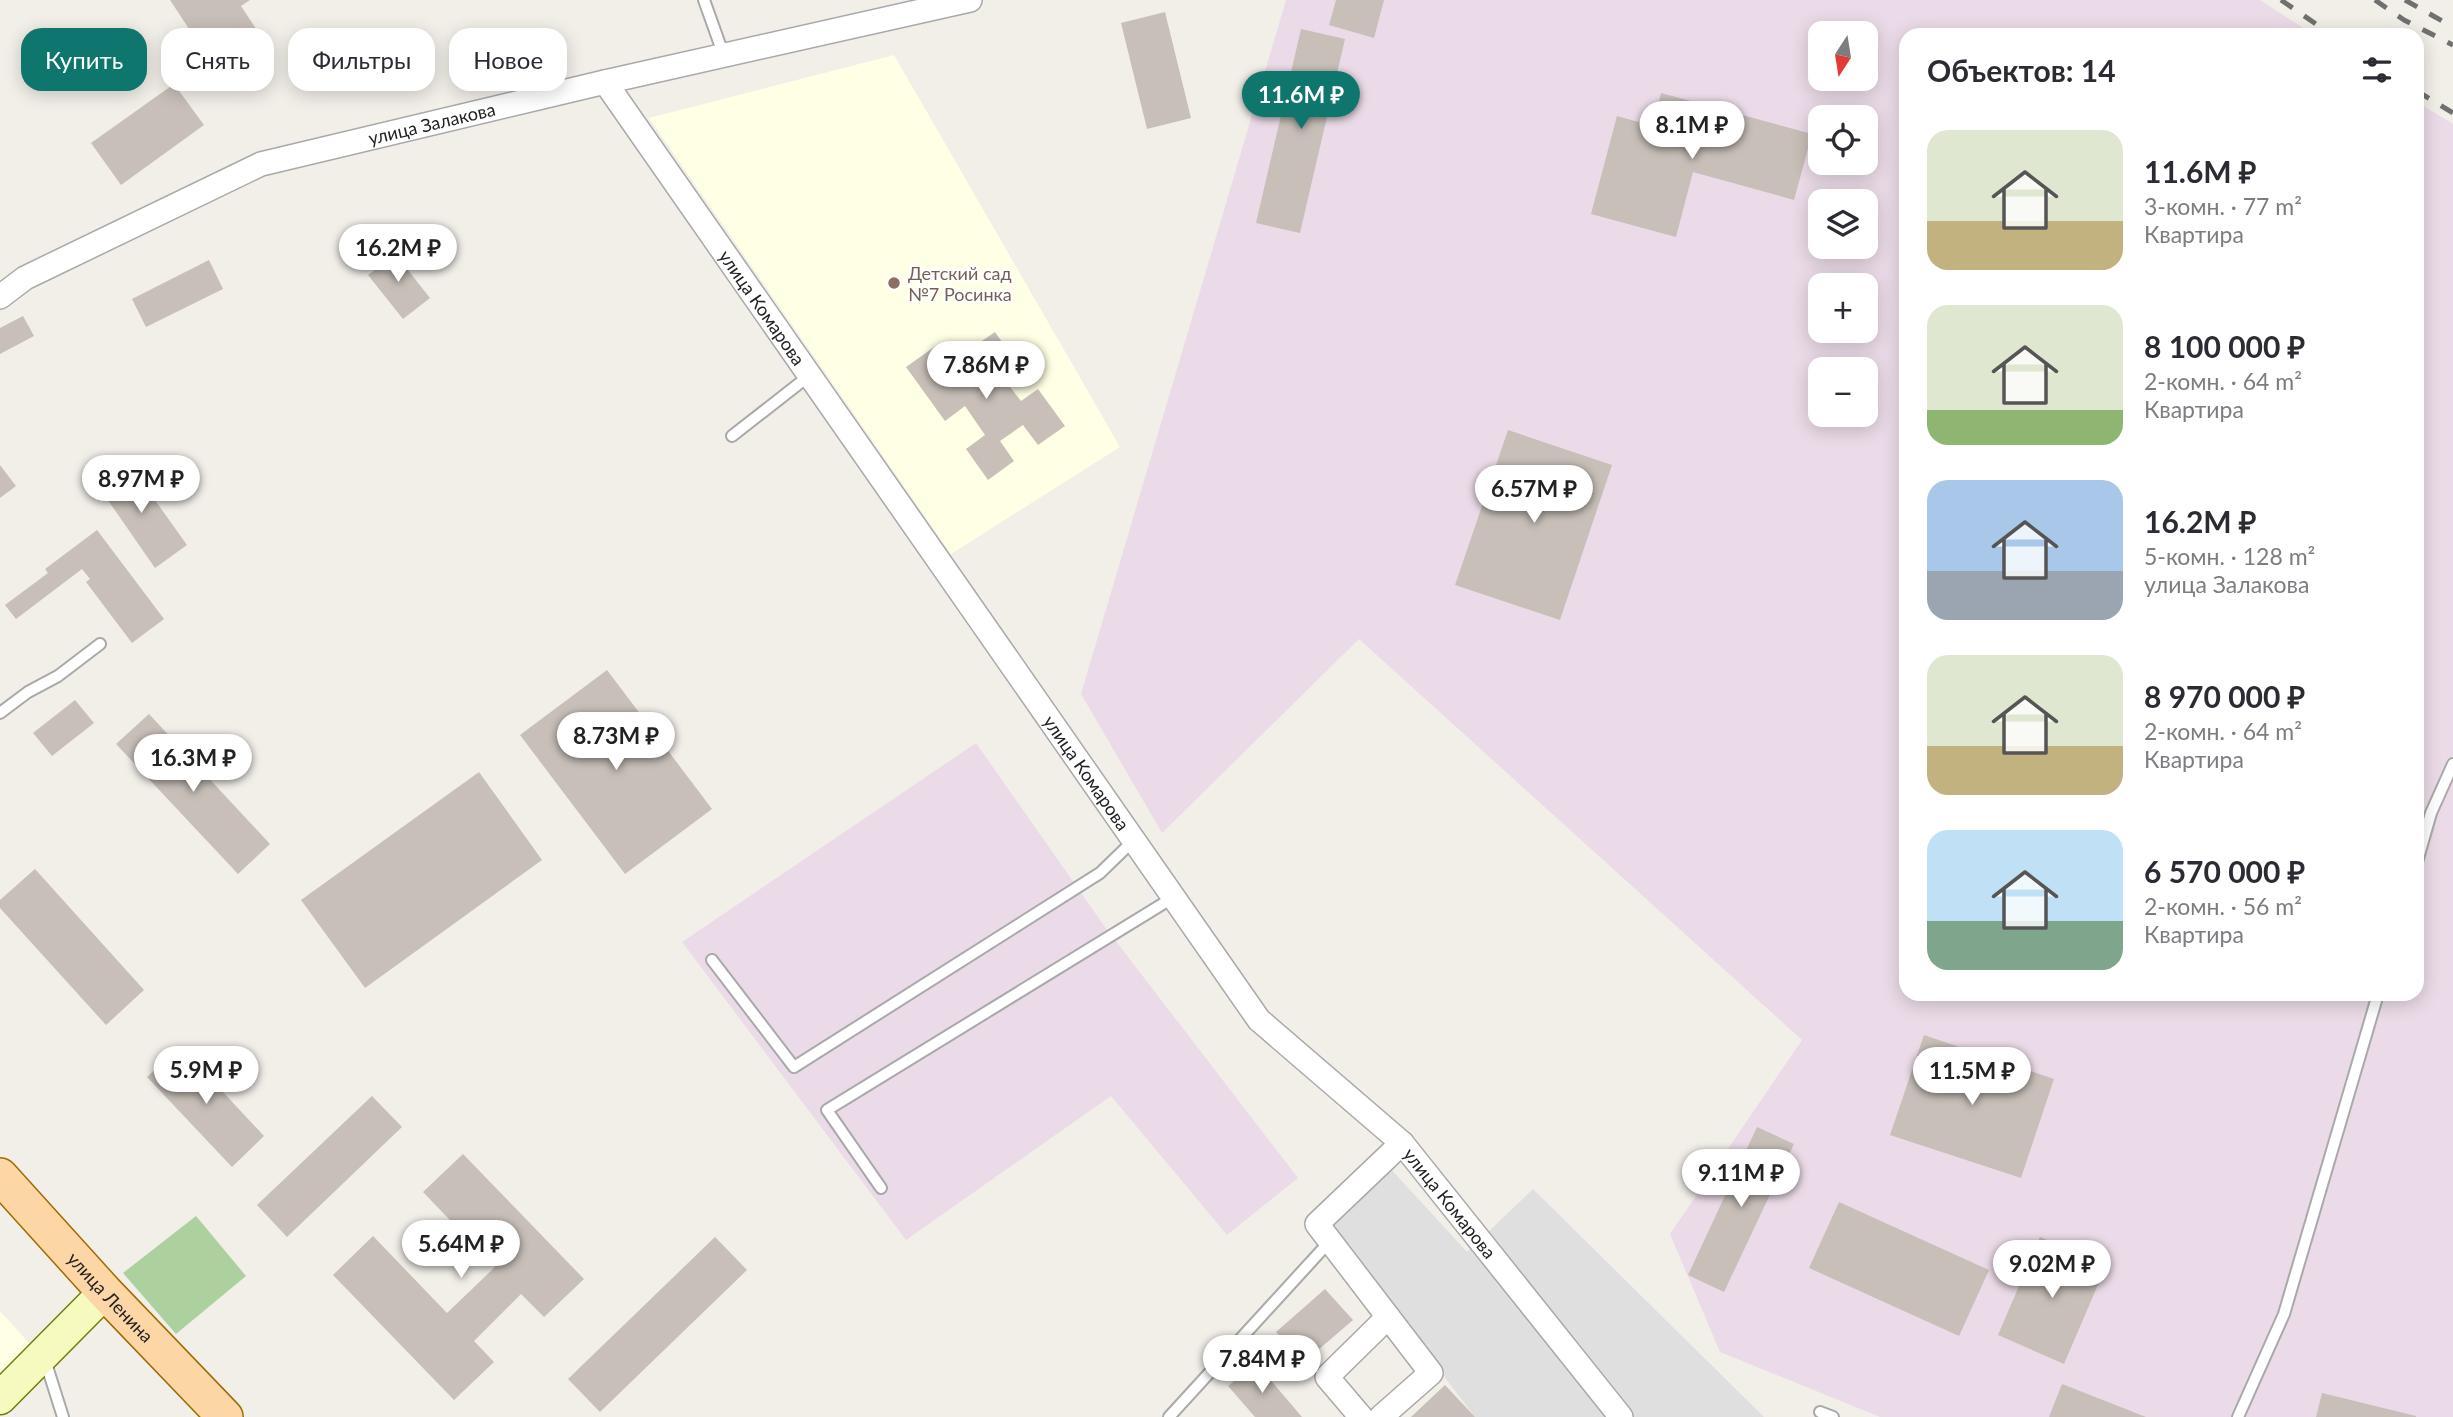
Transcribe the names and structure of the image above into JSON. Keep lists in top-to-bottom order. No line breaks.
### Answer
{"streets":{"main road":["улица Ленина"],"street":["улица Залакова","улица Комарова"]},"crossings":[["улица Залакова","улица Комарова"]],"places":["Детский сад №7 Росинка"],"north":"bottom","page":{"map_buttons":["+","−"],"chip":["Купить","Снять","Фильтры","Новое"],"heading":"Объектов: 14","price":["11.6M ₽","8.1M ₽","16.2M ₽","7.86M ₽","8.97M ₽","6.57M ₽","8.73M ₽","16.3M ₽","5.9M ₽","11.5M ₽","9.11M ₽","5.64M ₽","9.02M ₽","7.84M ₽"],"list":[{"name":"11.6M ₽","note":"3-комн. · 77 m² · Квартира"},{"name":"8 100 000 ₽","note":"2-комн. · 64 m² · Квартира"},{"name":"16.2M ₽","note":"5-комн. · 128 m² · улица Залакова"},{"name":"8 970 000 ₽","note":"2-комн. · 64 m² · Квартира"},{"name":"6 570 000 ₽","note":"2-комн. · 56 m² · Квартира"}]}}
